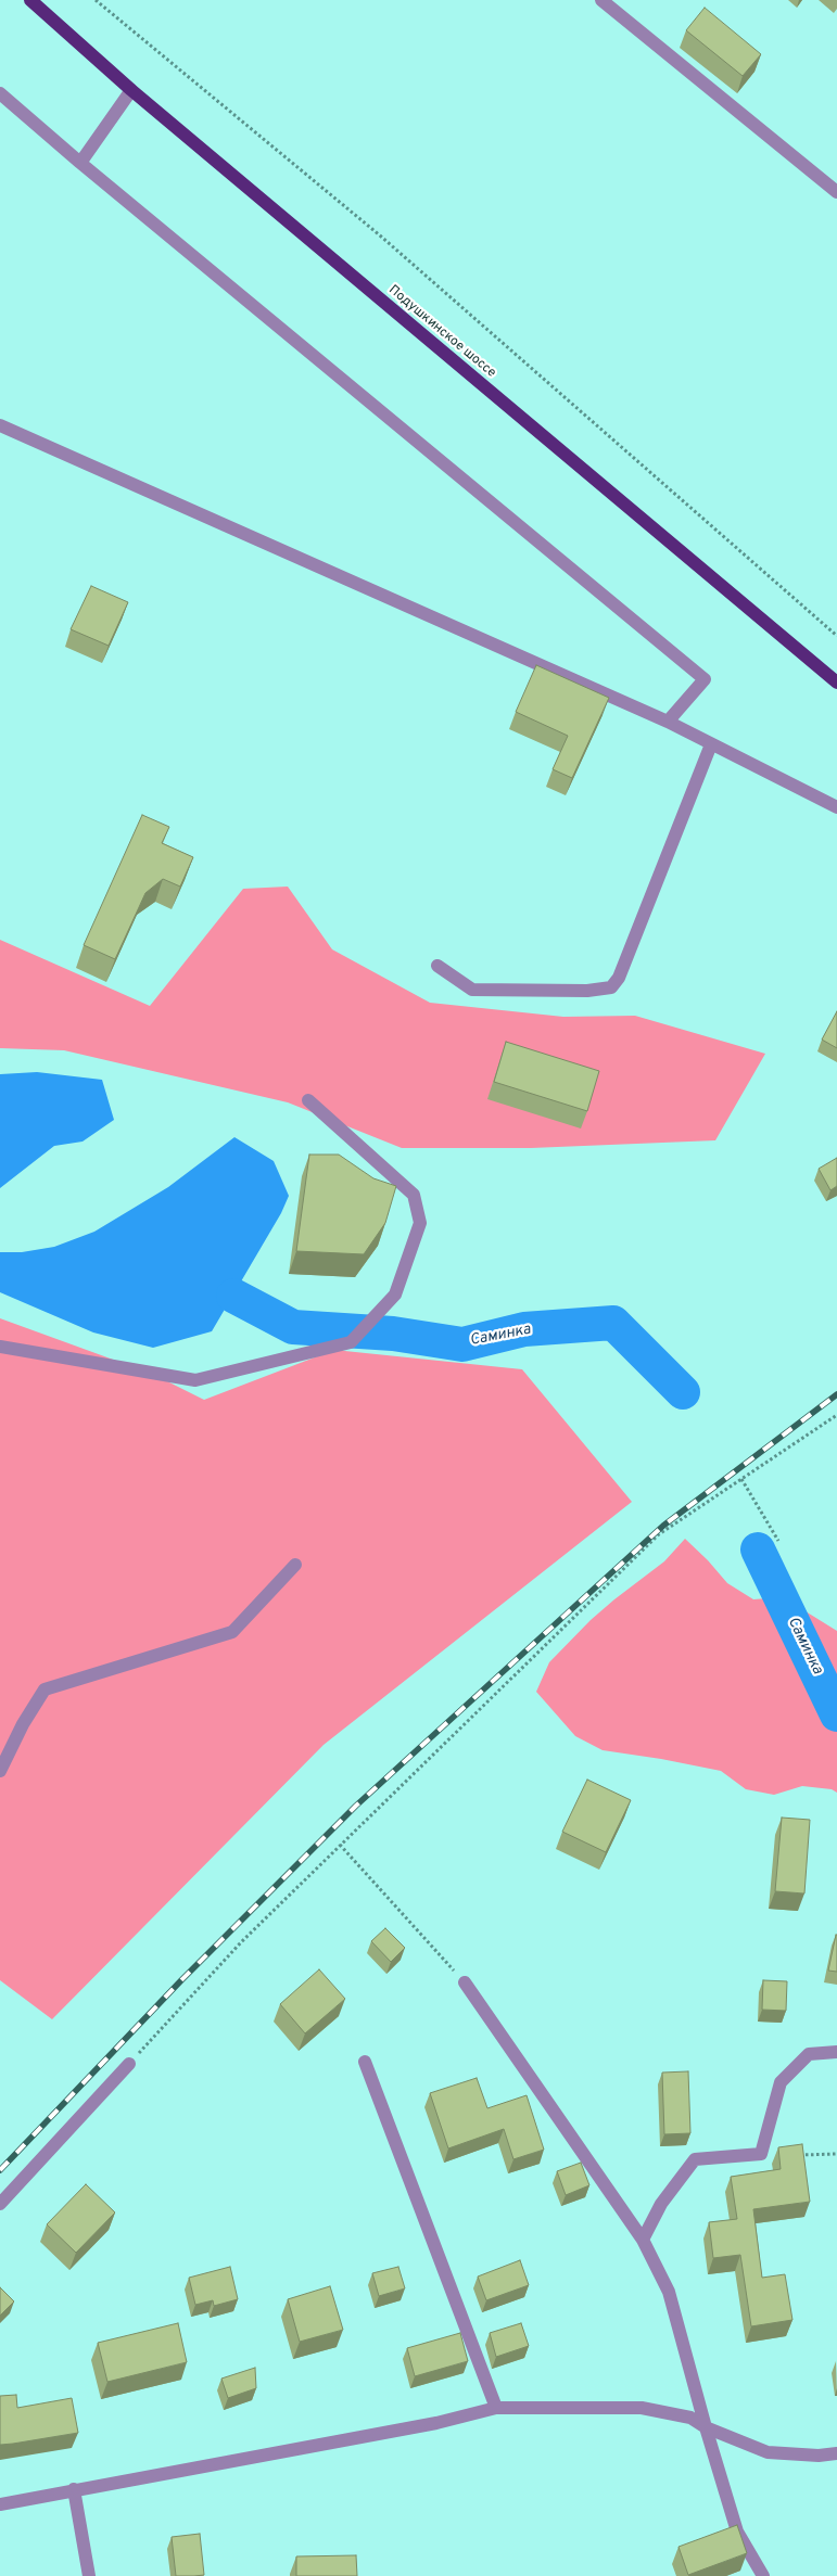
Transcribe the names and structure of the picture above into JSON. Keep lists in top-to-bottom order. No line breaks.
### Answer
{"streets":{"main road":["Подушкинское шоссе"]},"water":["Саминка"]}
